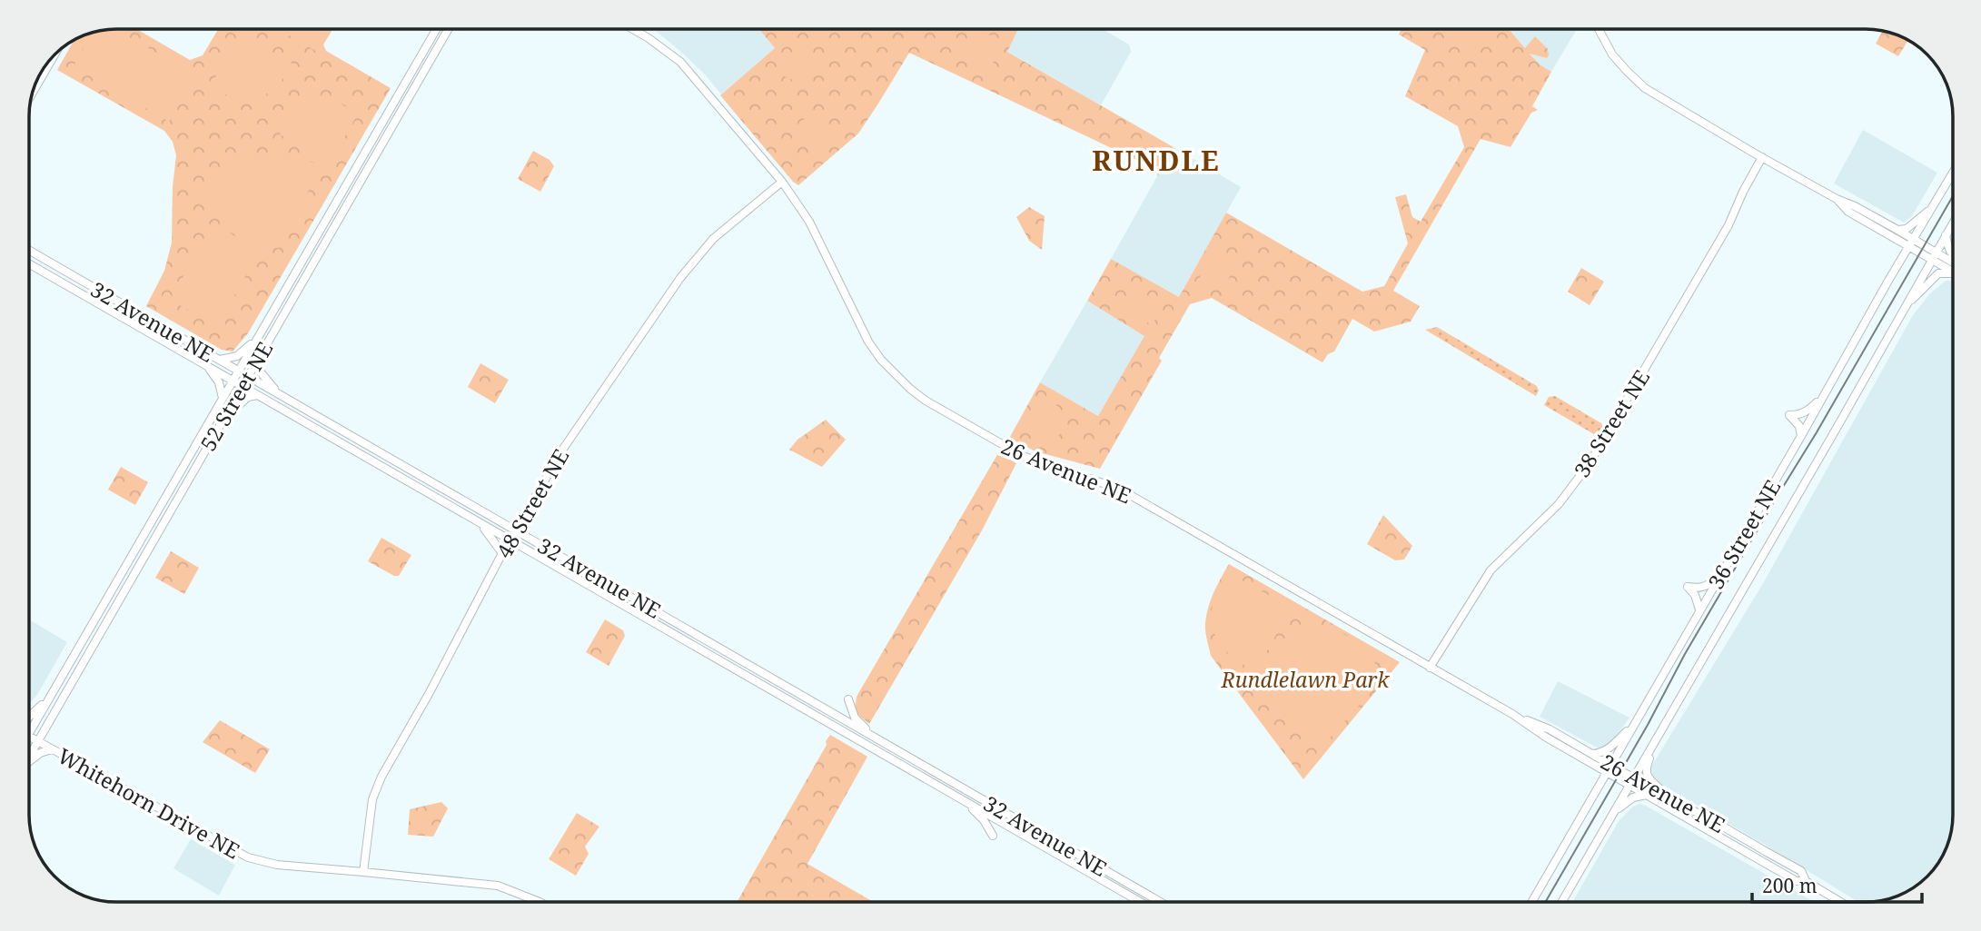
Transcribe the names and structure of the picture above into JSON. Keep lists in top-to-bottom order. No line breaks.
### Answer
{"streets":{"main road":["32 Avenue NE","52 Street NE","38 Street NE","26 Avenue NE","48 Street NE","36 Street NE","Whitehorn Drive NE"]},"crossings":[["32 Avenue NE","52 Street NE"],["32 Avenue NE","48 Street NE"],["52 Street NE","Whitehorn Drive NE"],["38 Street NE","26 Avenue NE"],["26 Avenue NE","48 Street NE"],["26 Avenue NE","36 Street NE"],["48 Street NE","Whitehorn Drive NE"]],"districts":["RUNDLE"],"parks":["Rundlelawn Park"],"scale_bar":"200 m"}
